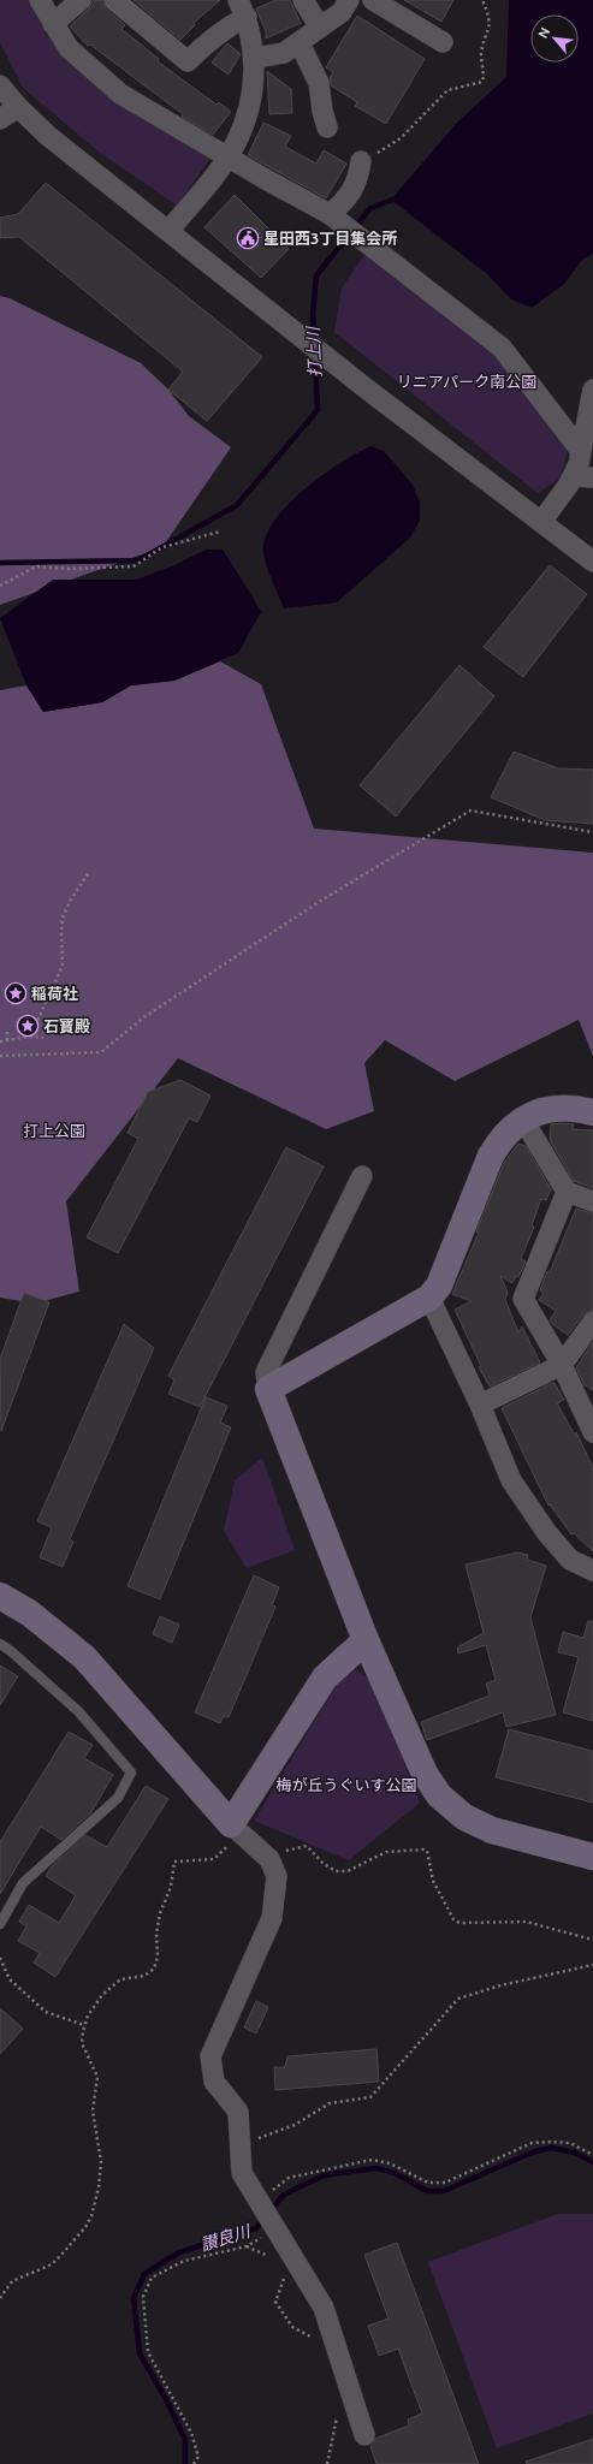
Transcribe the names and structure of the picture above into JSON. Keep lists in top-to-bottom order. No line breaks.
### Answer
{"water":["打上川","讃良川"],"parks":["リニアパーク南公園","打上公園","梅が丘うぐいす公園"],"places":{"public building":["星田西3丁目集会所"],"place":["稲荷社","石寶殿"]},"north":"top left"}
